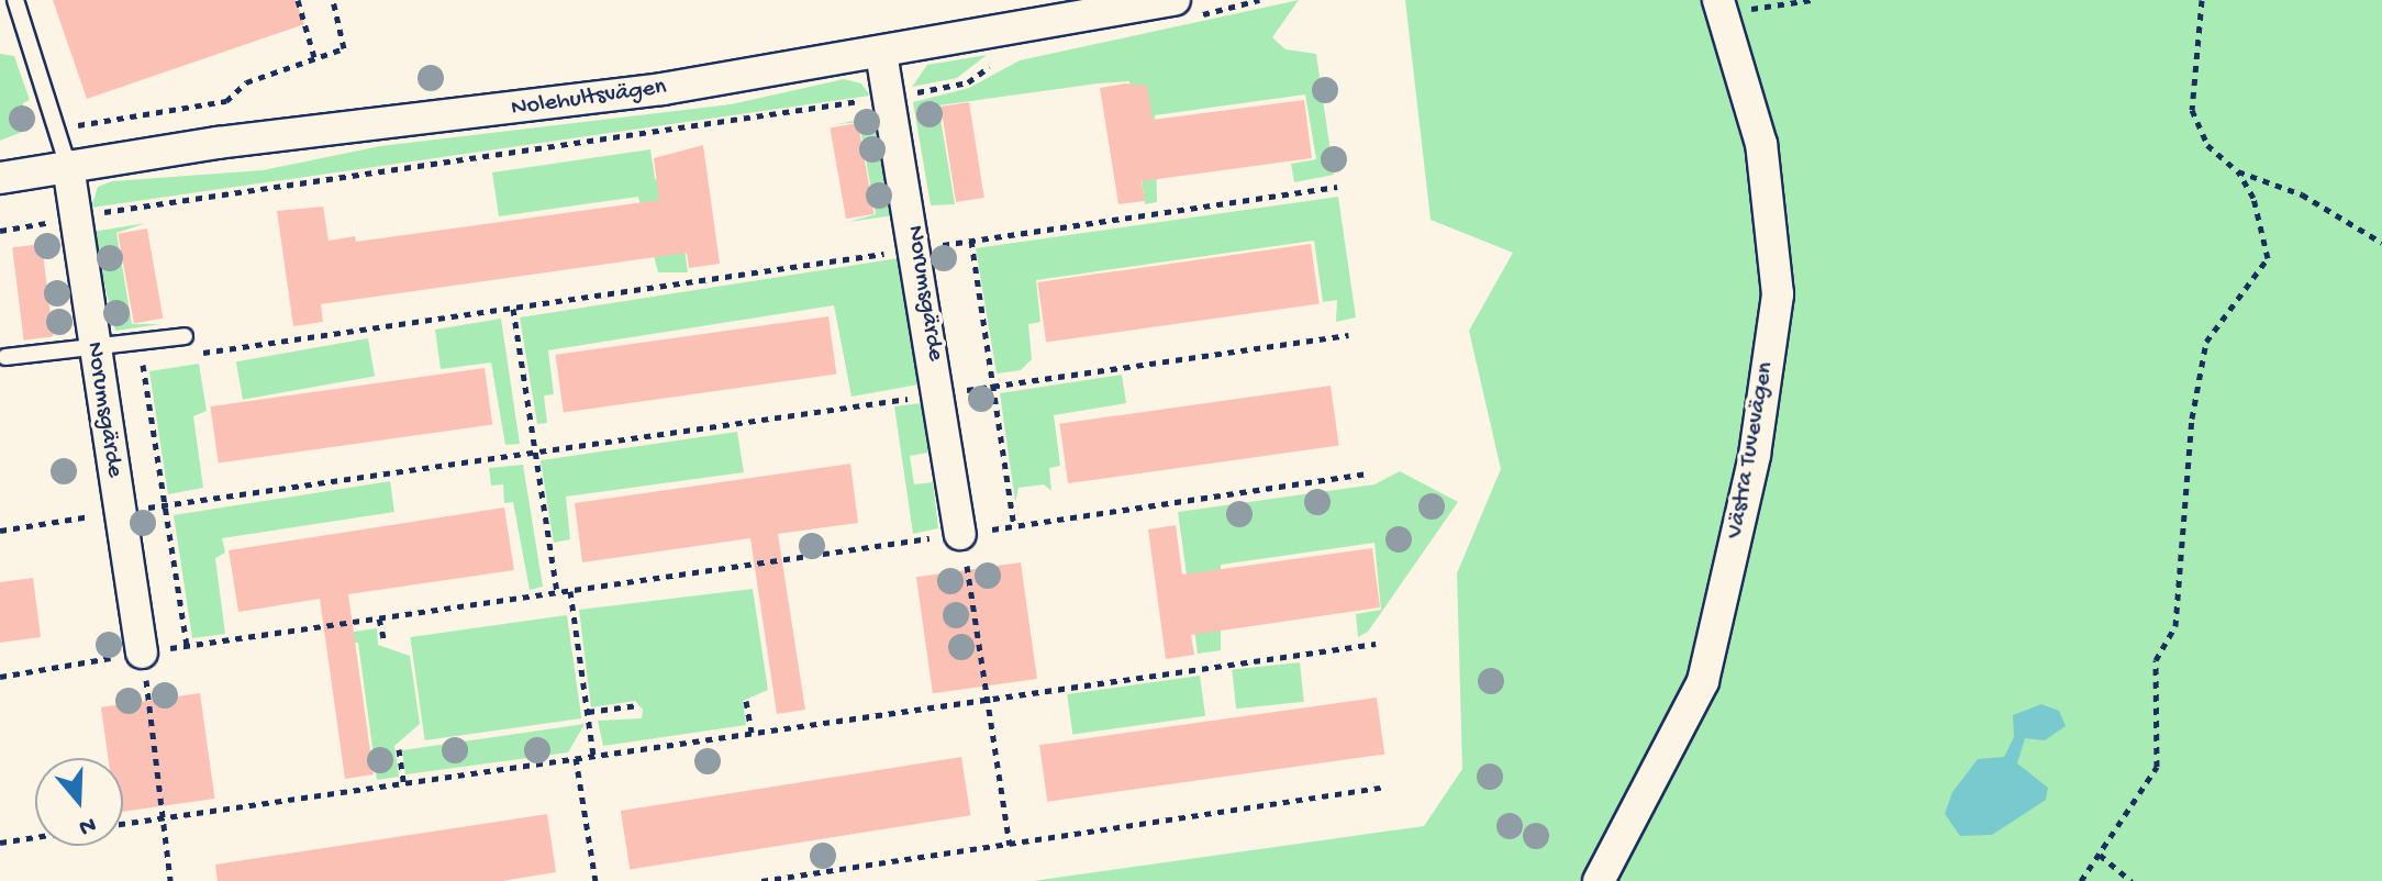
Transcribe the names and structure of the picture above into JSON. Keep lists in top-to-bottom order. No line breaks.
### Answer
{"streets":{"street":["Nolehultsvägen","Norumsgärde","Västra Tuvevägen"]},"crossings":[["Nolehultsvägen","Norumsgärde"]],"north":"bottom"}
